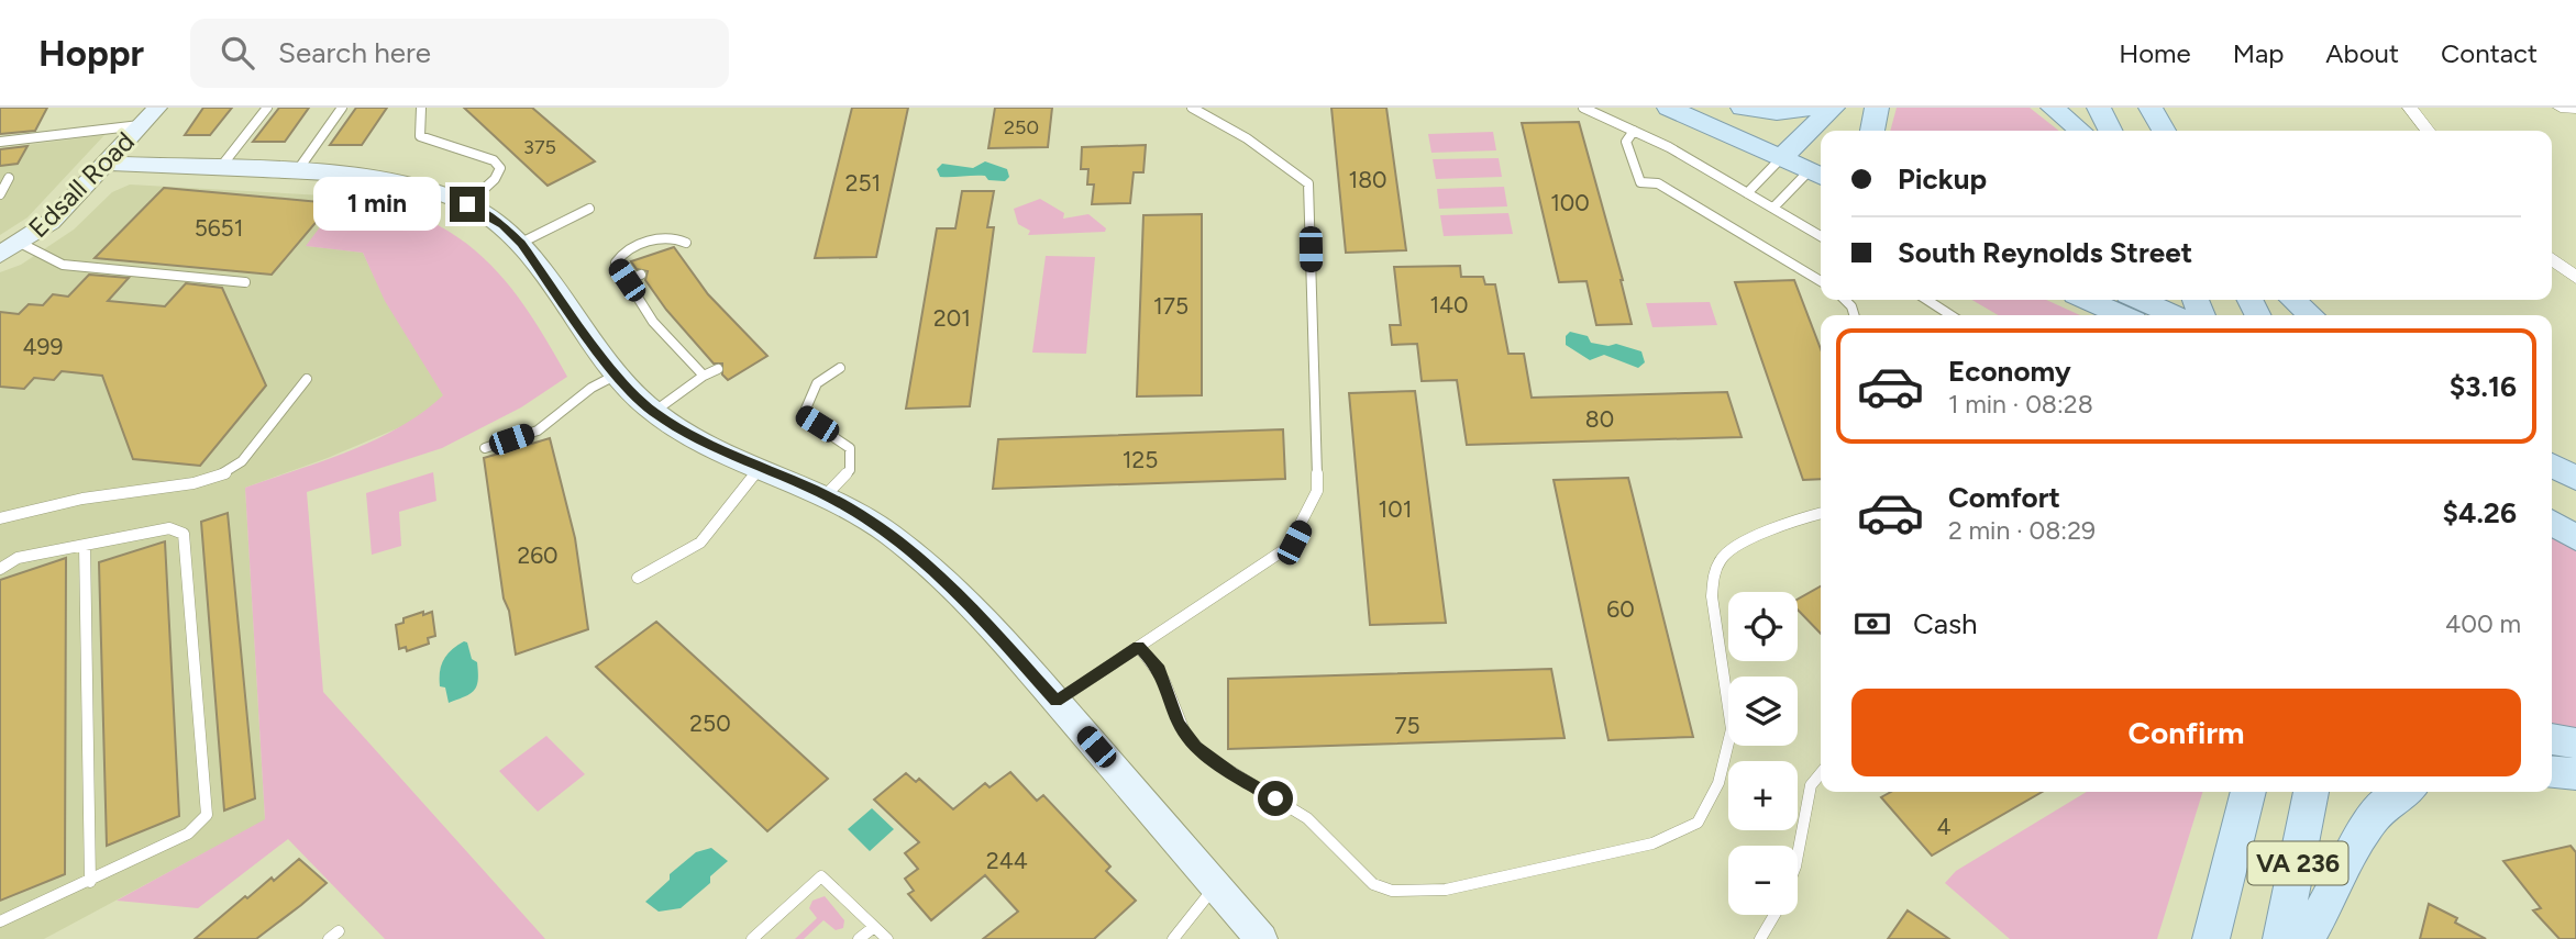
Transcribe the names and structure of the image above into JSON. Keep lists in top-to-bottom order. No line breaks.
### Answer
{"streets":{"main road":["VA 236"],"street":["Edsall Road"]},"house_numbers":["250","375","180","251","100","5651","140","175","201","499","80","125","101","260","60","250","75","4","244"],"page":{"header":"Hoppr","search":"Search here","nav":["Home","Map","About","Contact"],"banner":["Pickup","South Reynolds Street"],"bubble":"1 min","list":[{"name":"Economy","note":"1 min · 08:28","value":"$3.16"},{"name":"Comfort","note":"2 min · 08:29","value":"$4.26"}],"pay":["Cash","400 m"],"map_buttons":["+","−"],"buttons":"Confirm"}}
